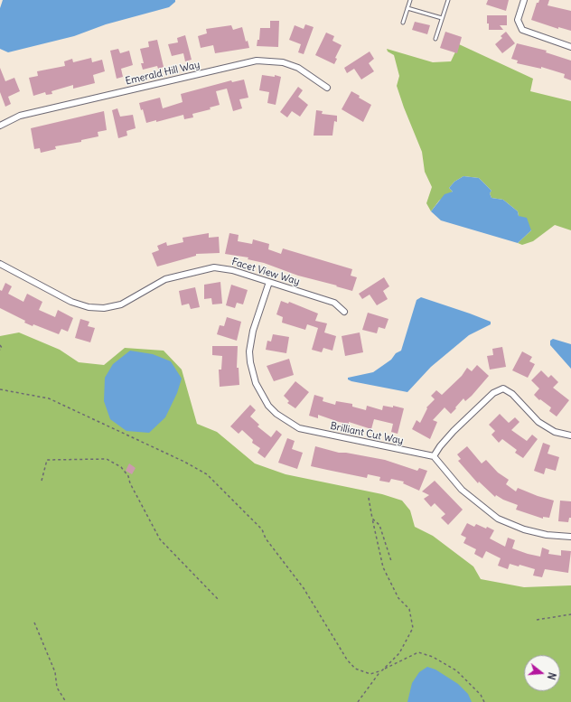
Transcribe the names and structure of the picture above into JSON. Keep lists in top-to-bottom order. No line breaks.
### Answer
{"streets":{"street":["Emerald Hill Way","Facet View Way","Brilliant Cut Way"]},"crossings":[["Facet View Way","Brilliant Cut Way"]],"north":"right"}
